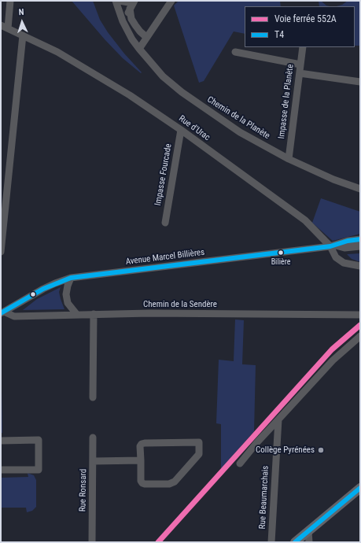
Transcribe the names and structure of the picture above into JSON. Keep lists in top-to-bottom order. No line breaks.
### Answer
{"streets":{"street":["Impasse de la Planète","Chemin de la Planète","Rue d'Urac","Impasse Fourcade","Avenue Marcel Billières","Chemin de la Sendère","Rue Ronsard","Rue Beaumarchais"]},"crossings":[["Impasse de la Planète","Chemin de la Planète"],["Rue d'Urac","Impasse Fourcade"],["Rue d'Urac","Avenue Marcel Billières"],["Avenue Marcel Billières","Chemin de la Sendère"]],"places":["Bilière","Collège Pyrénées"],"lines":["transit line T4","rail line 552A"],"legend":["Voie ferrée 552A","T4"],"north":"top"}
